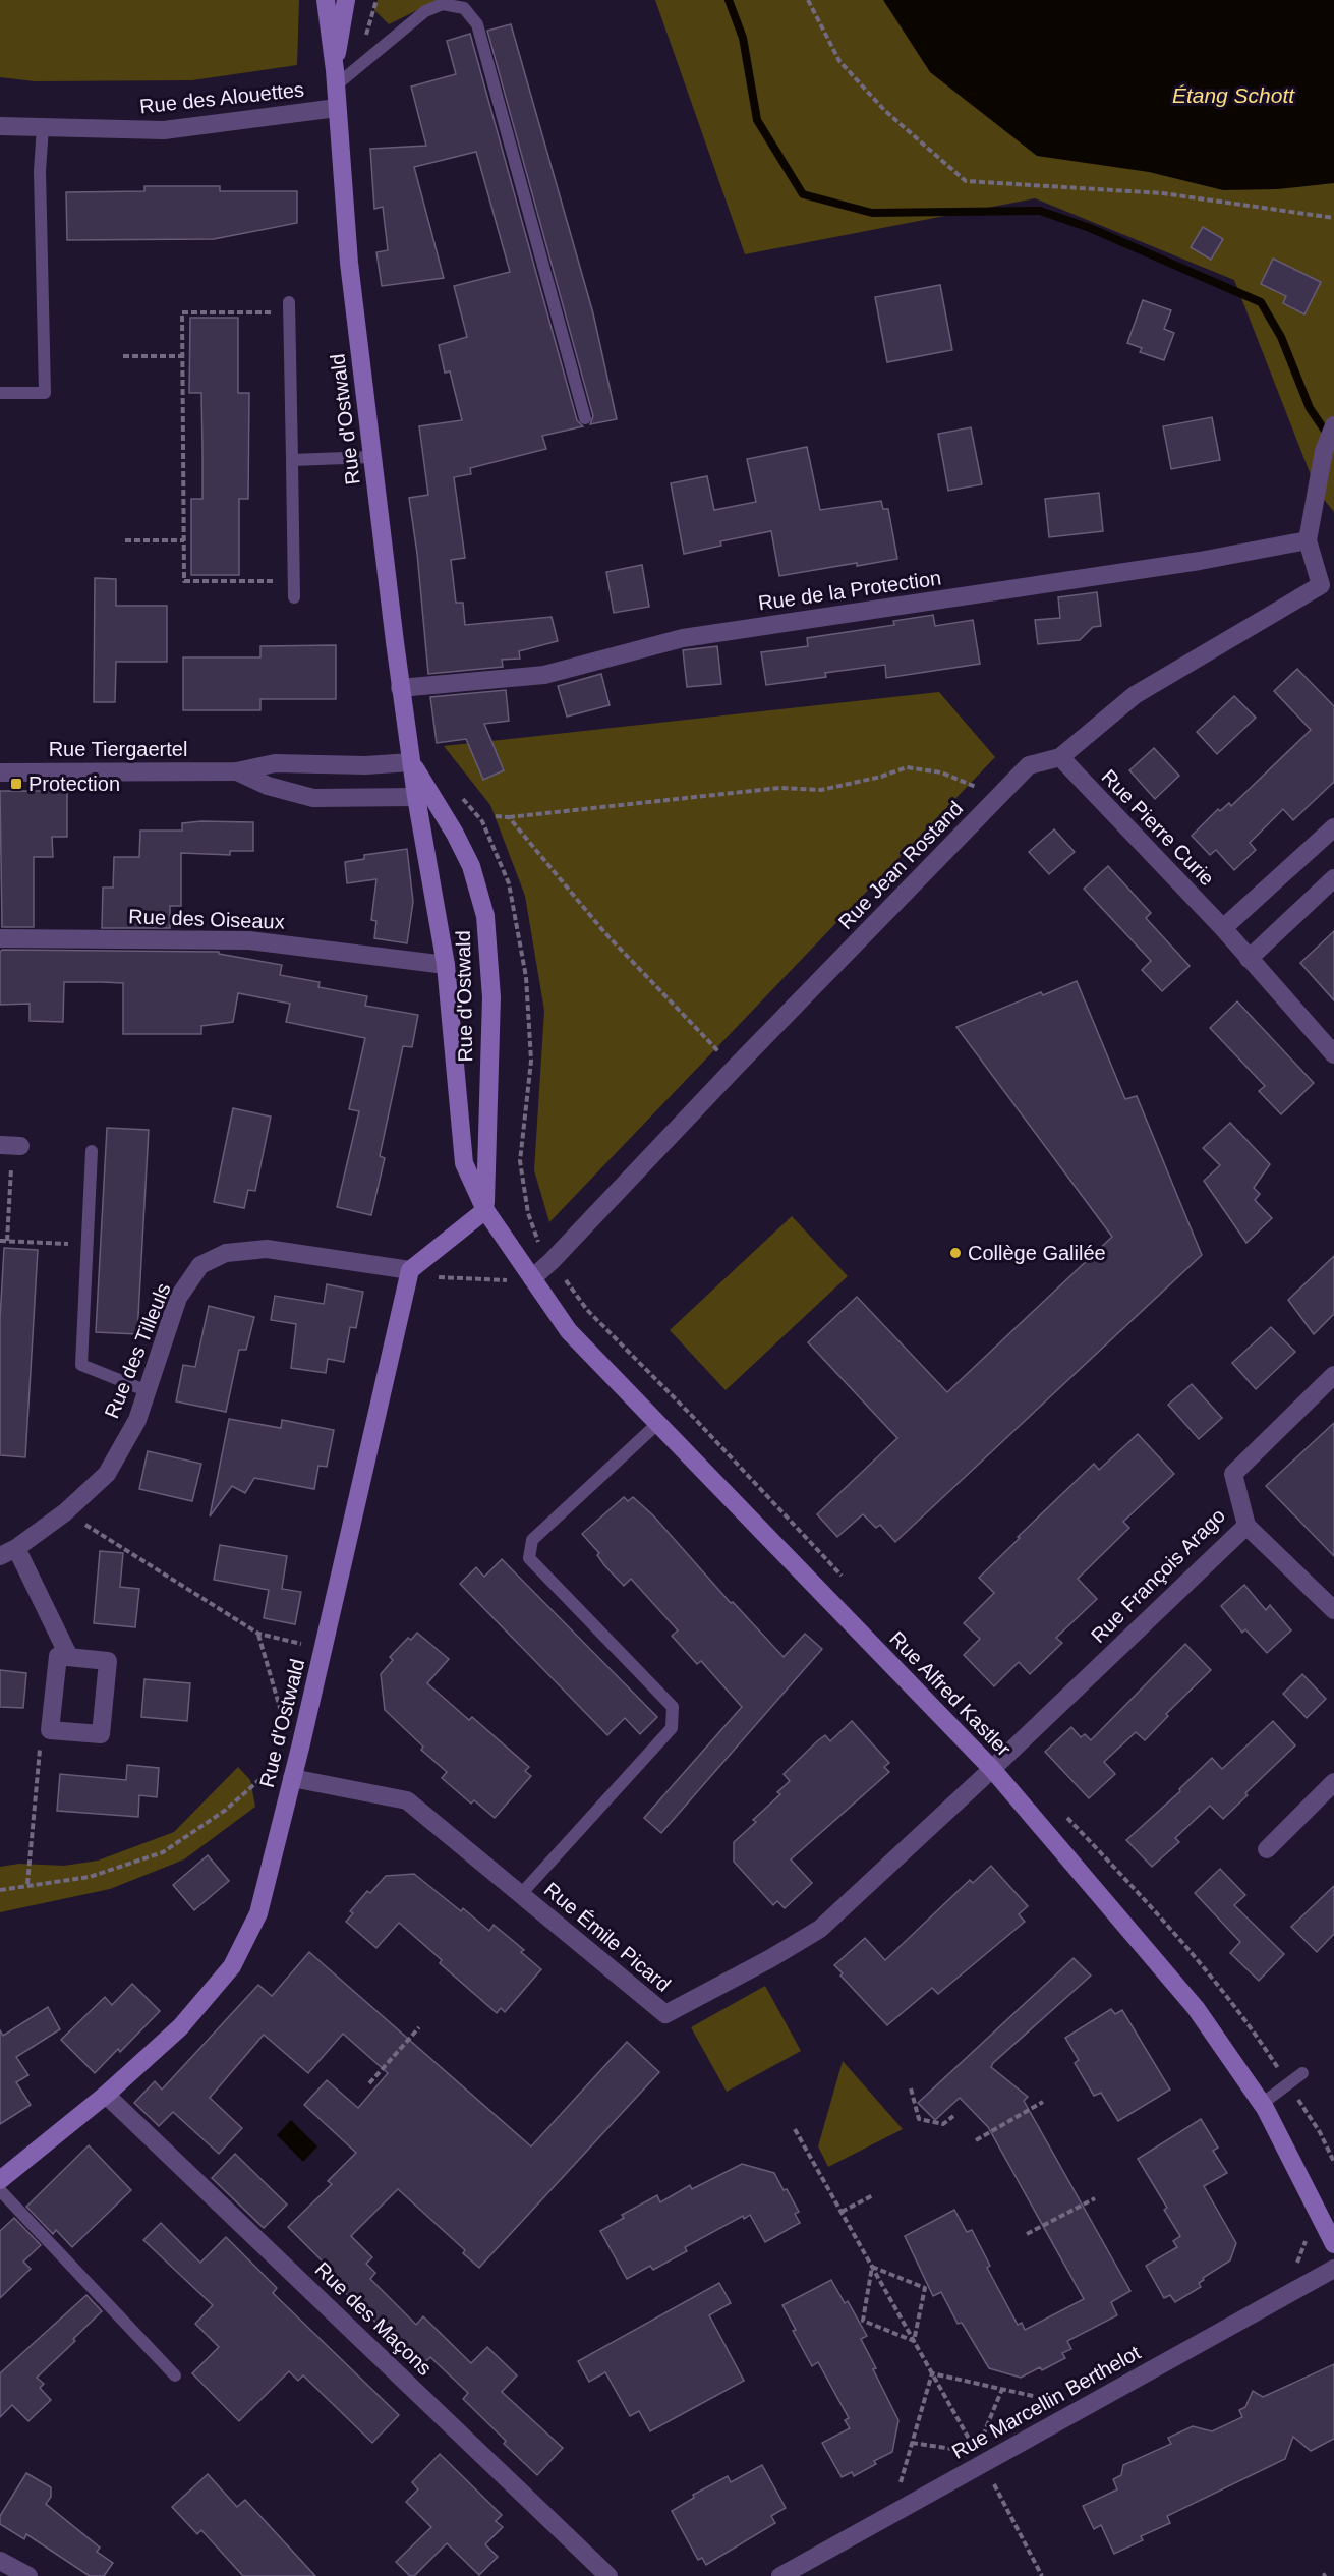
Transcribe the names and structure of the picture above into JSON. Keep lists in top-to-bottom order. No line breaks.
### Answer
{"streets":{"main road":["Rue d'Ostwald","Rue Alfred Kastler"],"street":["Rue des Alouettes","Rue de la Protection","Rue Tiergaertel","Rue Pierre Curie","Rue Jean Rostand","Rue des Oiseaux","Rue des Tilleuls","Rue François Arago","Rue Émile Picard","Rue des Maçons","Rue Marcellin Berthelot"]},"crossings":[["Rue des Alouettes","Rue d'Ostwald"],["Rue d'Ostwald","Rue de la Protection"],["Rue d'Ostwald","Rue Tiergaertel"],["Rue d'Ostwald","Rue des Oiseaux"],["Rue d'Ostwald","Rue des Tilleuls"],["Rue d'Ostwald","Rue Alfred Kastler"],["Rue d'Ostwald","Rue Émile Picard"],["Rue d'Ostwald","Rue des Maçons"],["Rue de la Protection","Rue Jean Rostand"],["Rue Pierre Curie","Rue Jean Rostand"],["Rue Jean Rostand","Rue Alfred Kastler"],["Rue François Arago","Rue Alfred Kastler"],["Rue François Arago","Rue Émile Picard"],["Rue Alfred Kastler","Rue Émile Picard"]],"water":["Étang Schott"],"places":{"transit":["Protection"],"other":["Collège Galilée"]}}
